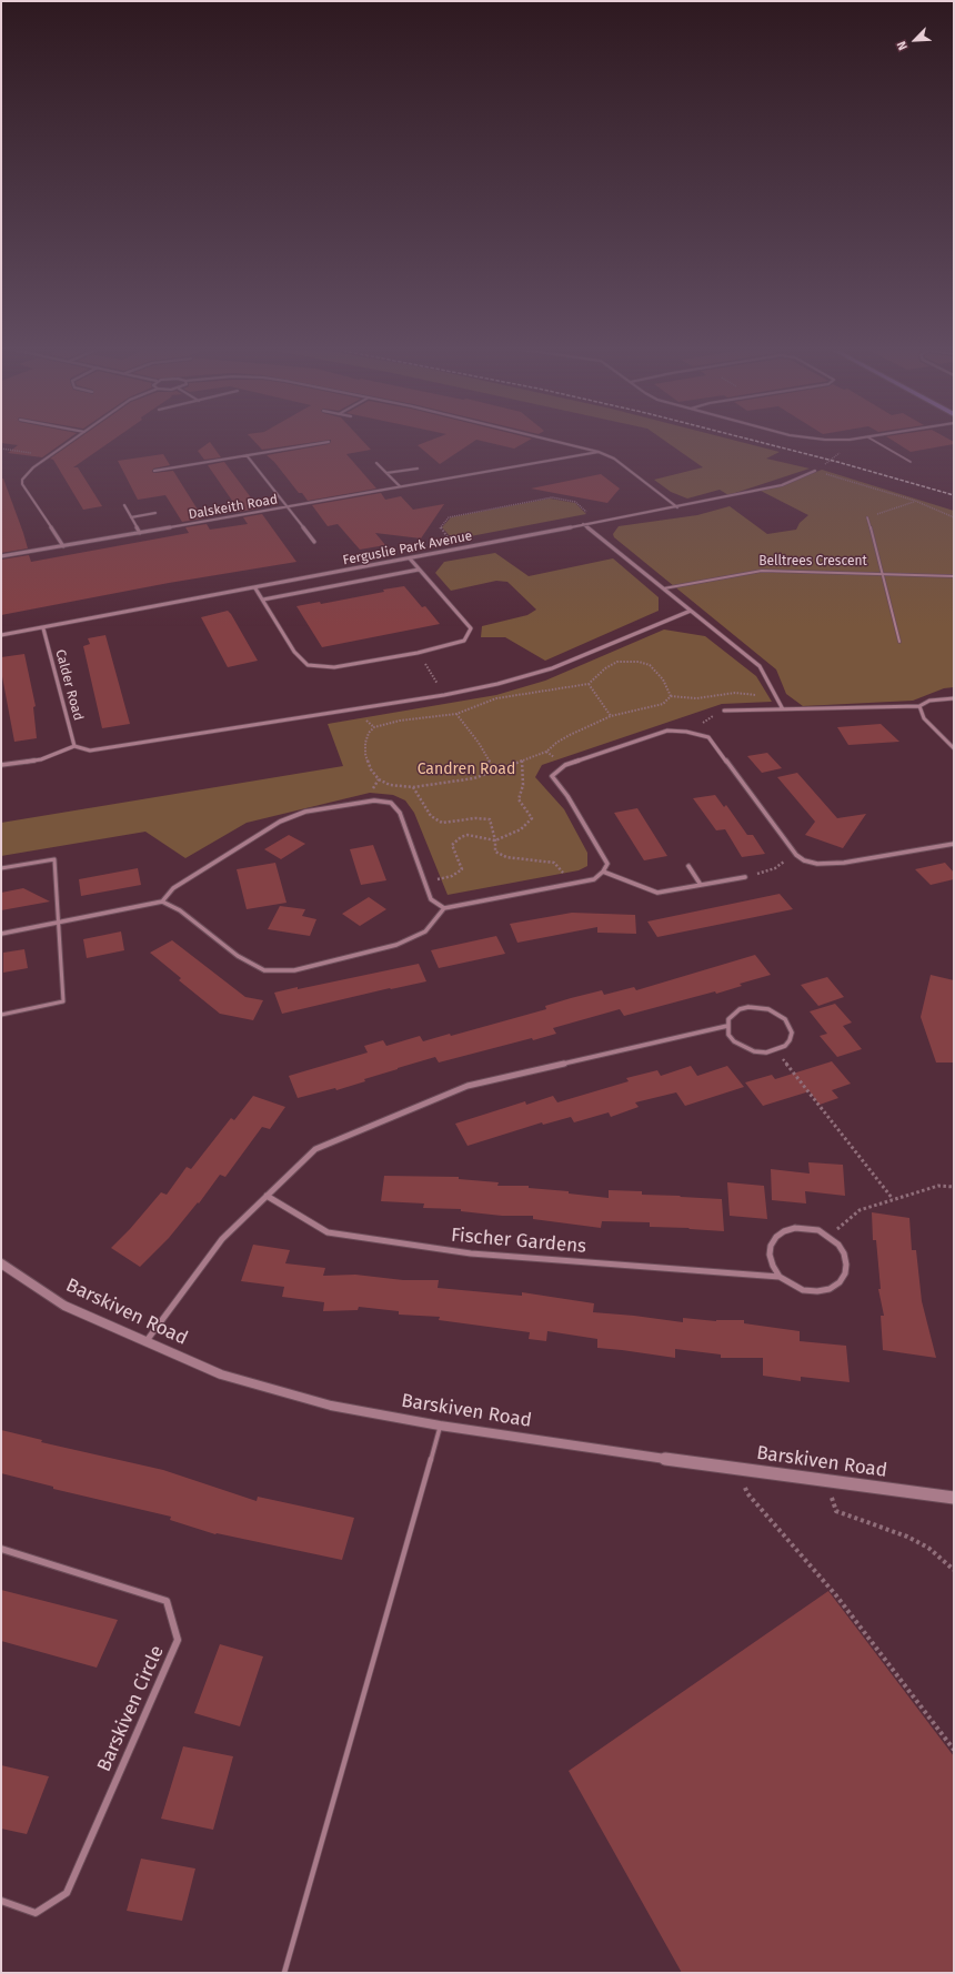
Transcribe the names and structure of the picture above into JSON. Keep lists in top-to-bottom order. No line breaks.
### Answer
{"streets":{"street":["Dalskeith Road","Ferguslie Park Avenue","Calder Road","Fischer Gardens","Barskiven Road","Barskiven Circle"],"lane":["Belltrees Crescent"]},"crossings":[["Ferguslie Park Avenue","Calder Road"]],"parks":["Candren Road"],"north":"bottom left"}
